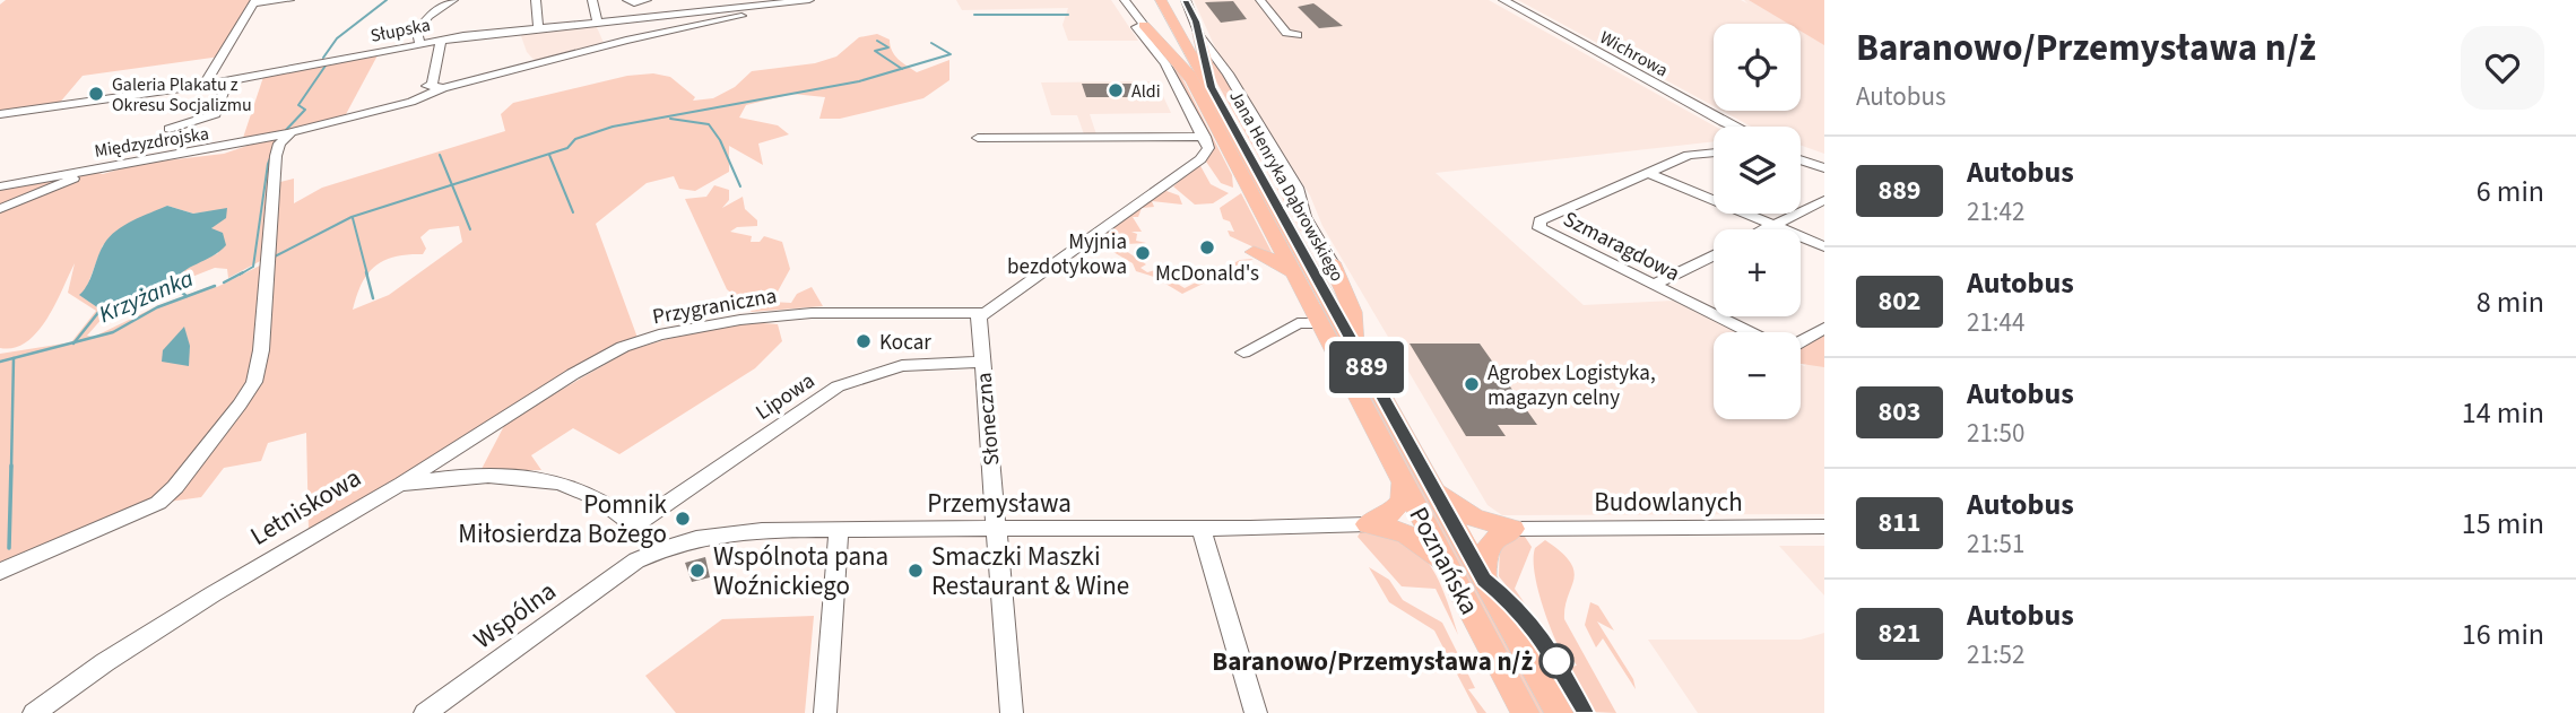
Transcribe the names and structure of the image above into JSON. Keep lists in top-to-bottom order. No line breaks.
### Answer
{"streets":{"main road":["Jana Henryka Dąbrowskiego","Poznańska"],"street":["Słupska","Wichrowa","Międzyzdrojska","Szmaragdowa","Przygraniczna","Lipowa","Słoneczna","Budowlanych","Przemysława","Letniskowa","Wspólna"]},"crossings":[["Słupska","Międzyzdrojska"],["Jana Henryka Dąbrowskiego","Poznańska"],["Przygraniczna","Słoneczna"],["Przygraniczna","Letniskowa"],["Lipowa","Słoneczna"],["Lipowa","Letniskowa"],["Słoneczna","Przemysława"],["Przemysława","Letniskowa"],["Przemysława","Wspólna"]],"water":["Krzyżanka"],"places":["Aldi","Galeria Plakatu z Okresu Socjalizmu","McDonald's","Myjnia bezdotykowa","Kocar","Agrobex Logistyka, magazyn celny","Pomnik Miłosierdza Bożego","Wspólnota pana Woźnickiego","Smaczki Maszki Restaurant & Wine","Baranowo/Przemysława n/ż"],"lines":["bus line 889"],"page":{"on_map":"889","heading":["Baranowo/Przemysława n/ż","Autobus"],"map_buttons":["+","−"],"list":[{"mark":"889","name":"Autobus","note":"21:42","value":"6 min"},{"mark":"802","name":"Autobus","note":"21:44","value":"8 min"},{"mark":"803","name":"Autobus","note":"21:50","value":"14 min"},{"mark":"811","name":"Autobus","note":"21:51","value":"15 min"},{"mark":"821","name":"Autobus","note":"21:52","value":"16 min"}]}}
